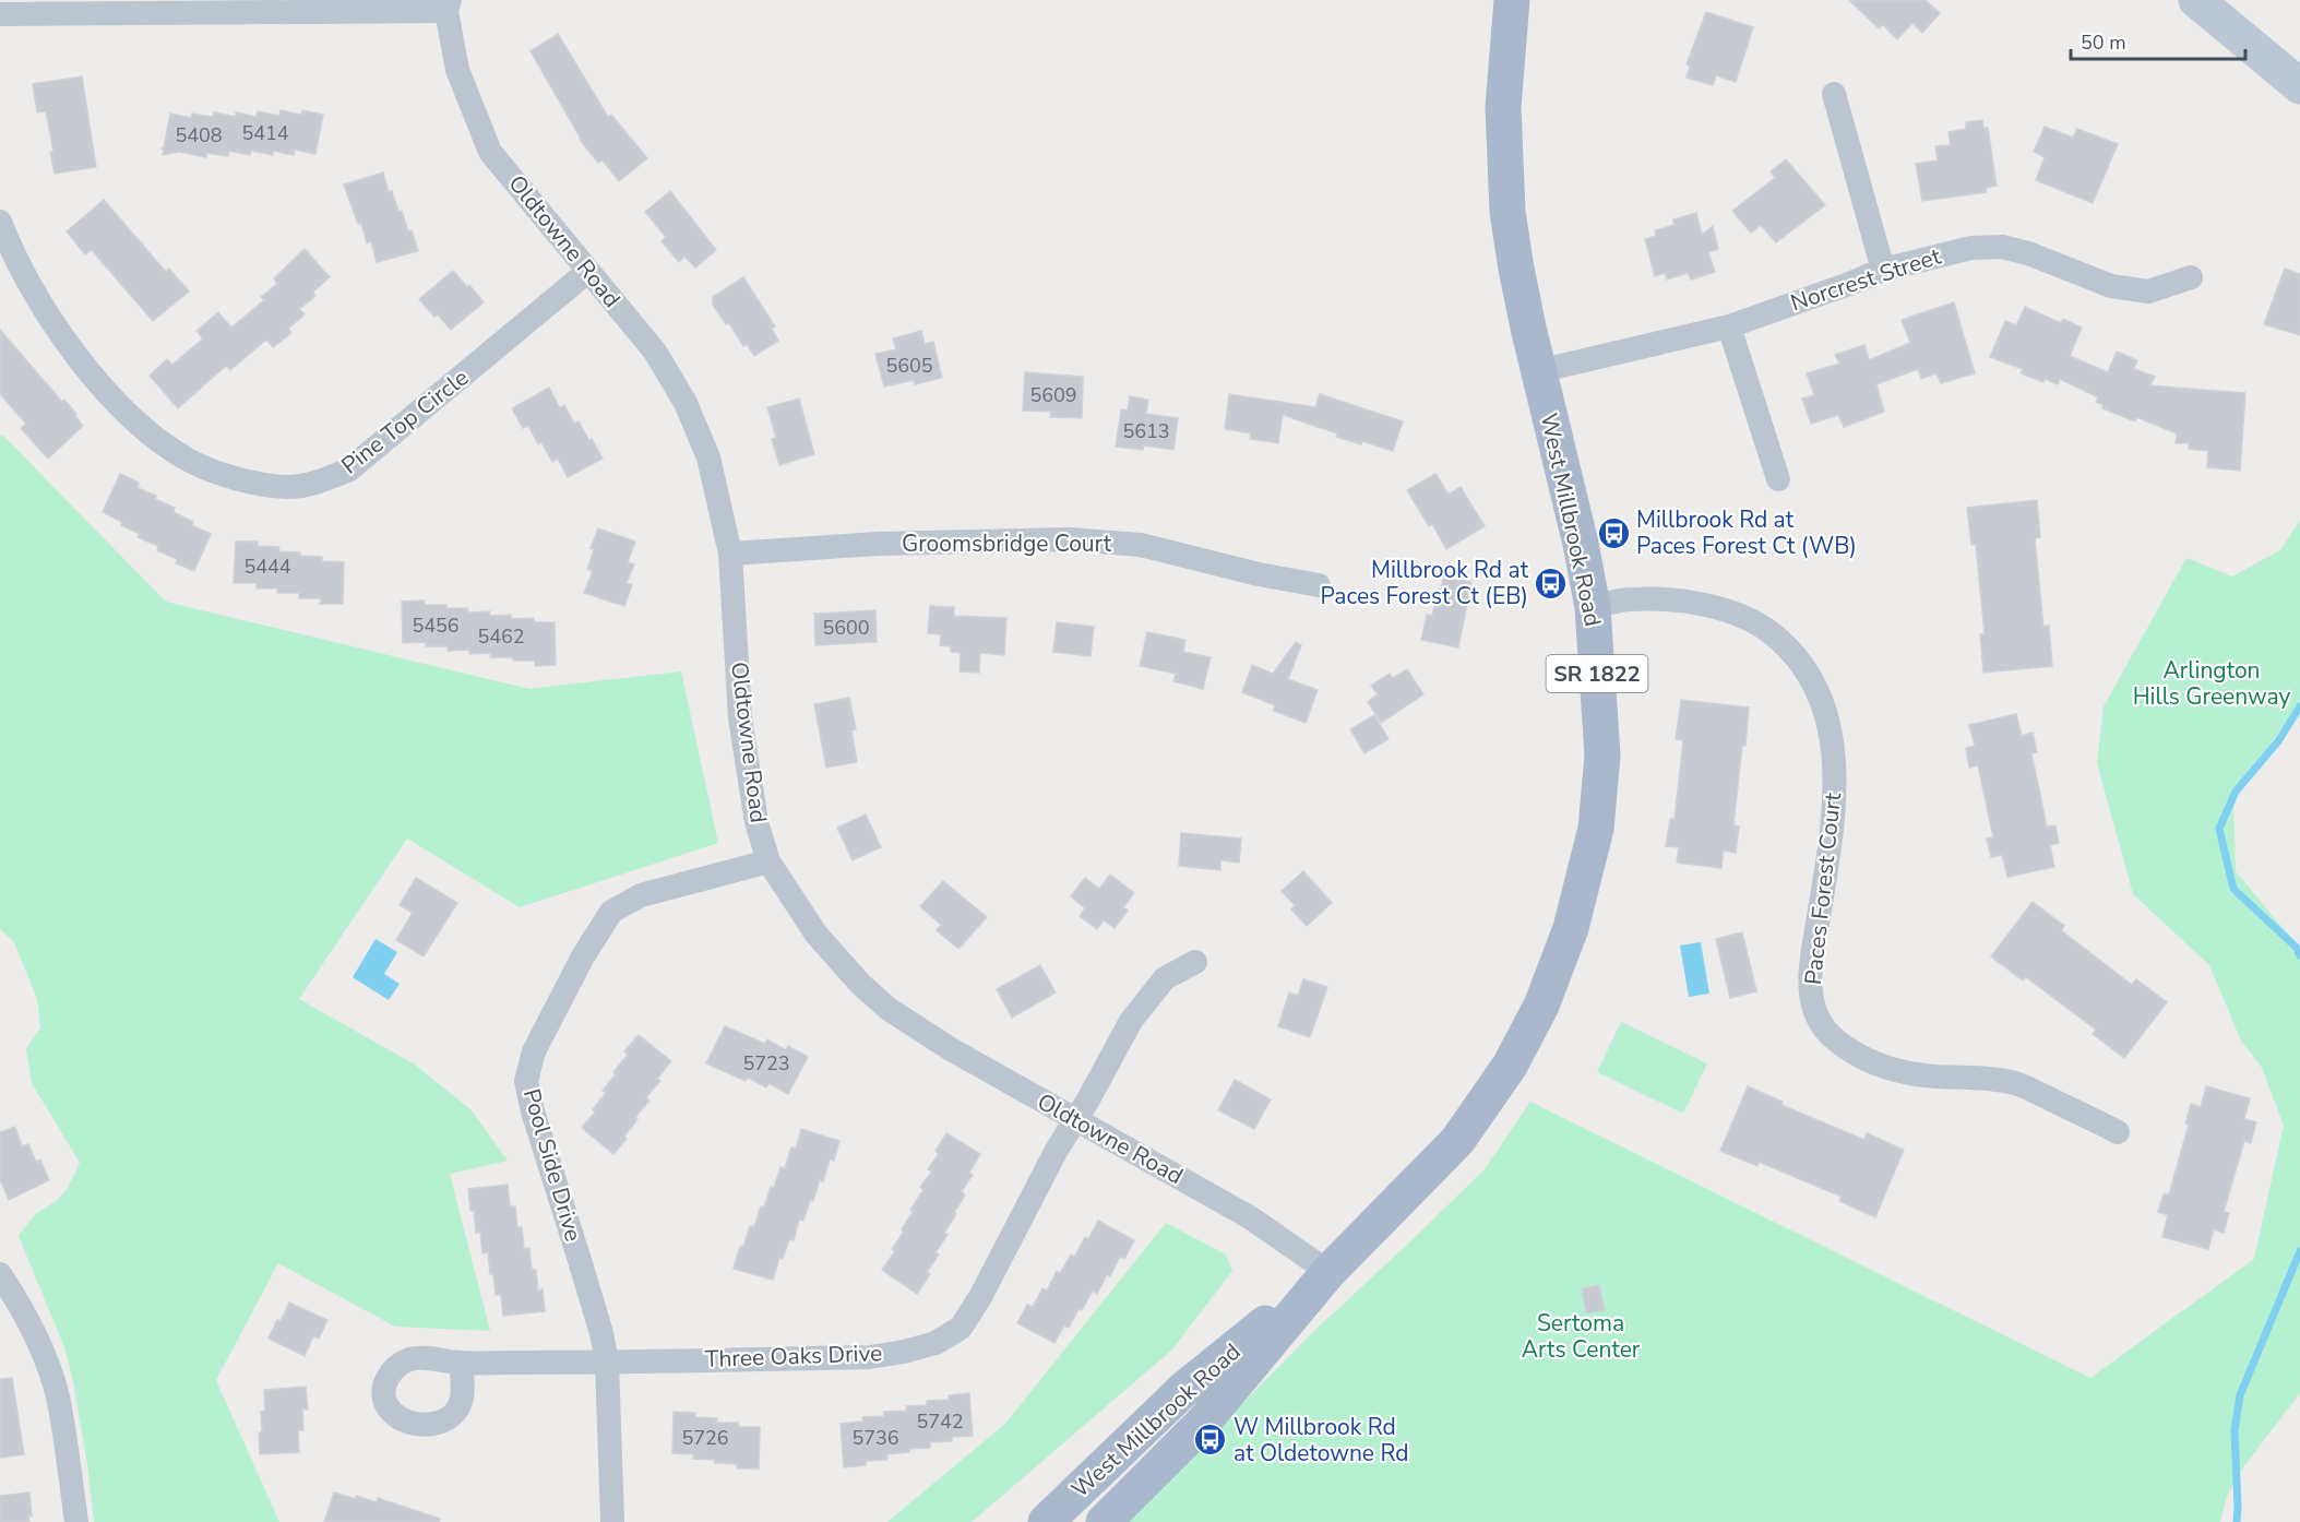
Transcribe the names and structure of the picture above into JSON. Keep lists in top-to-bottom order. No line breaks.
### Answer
{"streets":{"main road":["West Millbrook Road","SR 1822"],"street":["Oldtowne Road","Norcrest Street","Pine Top Circle","Groomsbridge Court","Paces Forest Court","Pool Side Drive","Three Oaks Drive"]},"crossings":[["Oldtowne Road","Pine Top Circle"],["Oldtowne Road","West Millbrook Road"],["Oldtowne Road","Groomsbridge Court"],["Oldtowne Road","Pool Side Drive"],["Oldtowne Road","Three Oaks Drive"],["Norcrest Street","West Millbrook Road"],["West Millbrook Road","Paces Forest Court"],["Pool Side Drive","Three Oaks Drive"]],"parks":["Arlington Hills Greenway","Sertoma Arts Center"],"places":{"bus stop":["Millbrook Rd at Paces Forest Ct (WB)","Millbrook Rd at Paces Forest Ct (EB)","W Millbrook Rd at Oldetowne Rd"]},"house_numbers":["5414","5408","5605","5609","5613","5444","5456","5600","5462","5723","5742","5726","5736"],"scale_bar":"50 m"}
